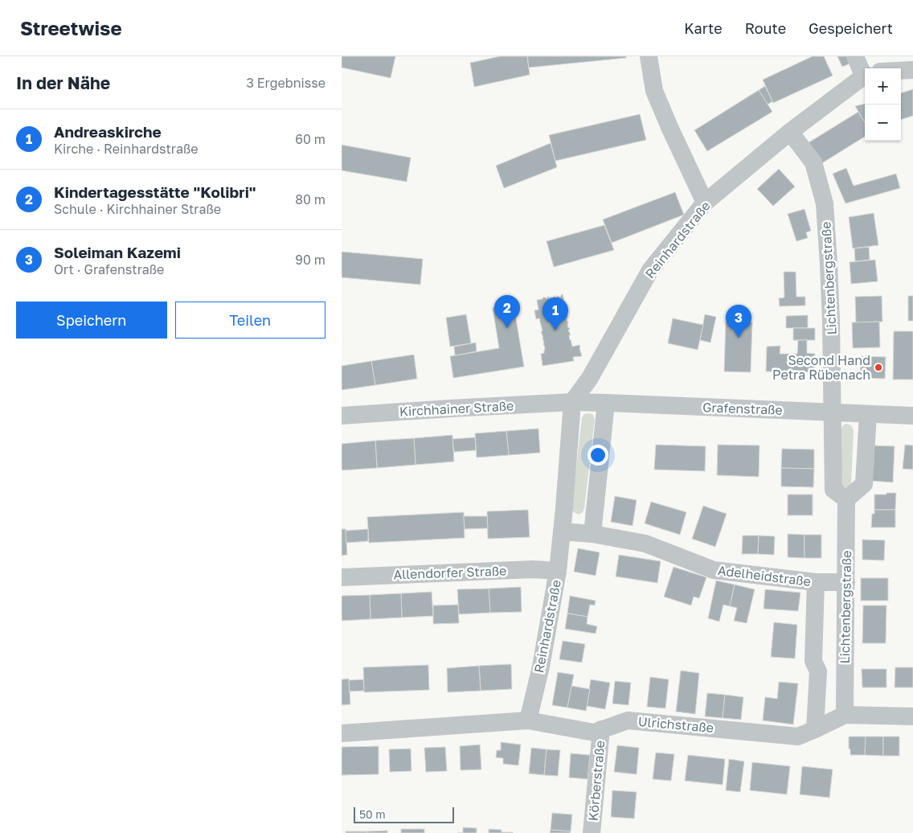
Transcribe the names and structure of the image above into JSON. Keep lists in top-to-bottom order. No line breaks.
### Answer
{"streets":{"street":["Reinhardstraße","Lichtenbergstraße","Kirchhainer Straße","Grafenstraße","Allendorfer Straße","Adelheidstraße","Ulrichstraße","Körberstraße"]},"crossings":[["Reinhardstraße","Lichtenbergstraße"],["Reinhardstraße","Kirchhainer Straße"],["Reinhardstraße","Grafenstraße"],["Reinhardstraße","Allendorfer Straße"],["Reinhardstraße","Ulrichstraße"],["Lichtenbergstraße","Grafenstraße"],["Lichtenbergstraße","Adelheidstraße"],["Lichtenbergstraße","Ulrichstraße"],["Kirchhainer Straße","Grafenstraße"],["Ulrichstraße","Körberstraße"]],"places":["Second Hand Petra Rübenach"],"scale_bar":"50 m","page":{"header":"Streetwise","nav":["Karte","Route","Gespeichert"],"heading":["In der Nähe","3 Ergebnisse"],"map_buttons":["+","−"],"list":[{"mark":"1","name":"Andreaskirche","note":"Kirche · Reinhardstraße","value":"60 m"},{"mark":"2","name":"Kindertagesstätte \"Kolibri\"","note":"Schule · Kirchhainer Straße","value":"80 m"},{"mark":"3","name":"Soleiman Kazemi","note":"Ort · Grafenstraße","value":"90 m"}],"buttons":["Speichern","Teilen"],"pins":["2","1","3"],"scale":"50 m"}}
